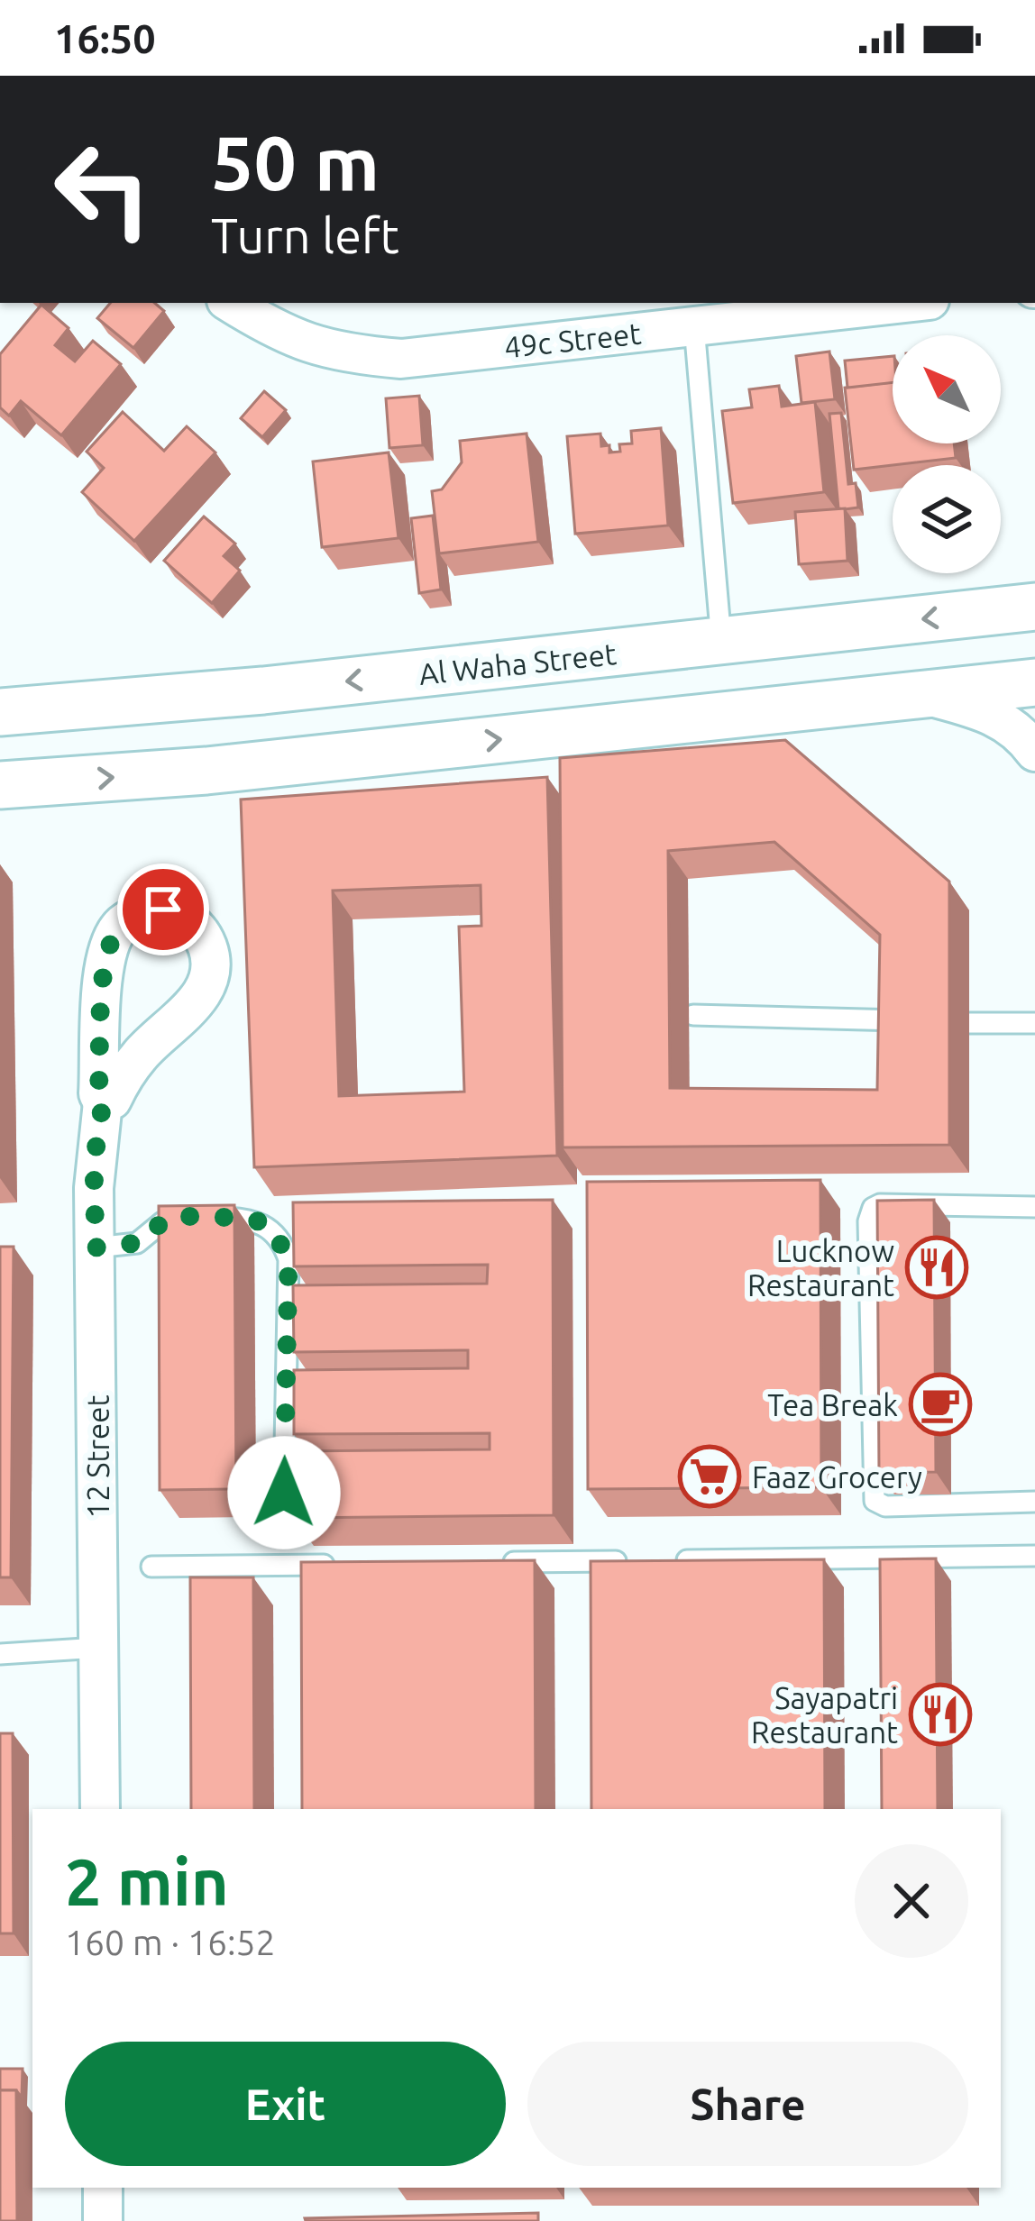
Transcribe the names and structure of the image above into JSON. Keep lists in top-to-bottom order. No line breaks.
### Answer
{"streets":{"street":["49c Street","Al Waha Street","12 Street"]},"places":{"restaurant":["Lucknow Restaurant","Sayapatri Restaurant"],"cafe":["Tea Break"],"supermarket":["Faaz Grocery"]},"north":"top left","page":{"status":"16:50","turn":["50 m","Turn left"],"heading":["2 min","160 m · 16:52"],"buttons":["Exit","Share"]}}
